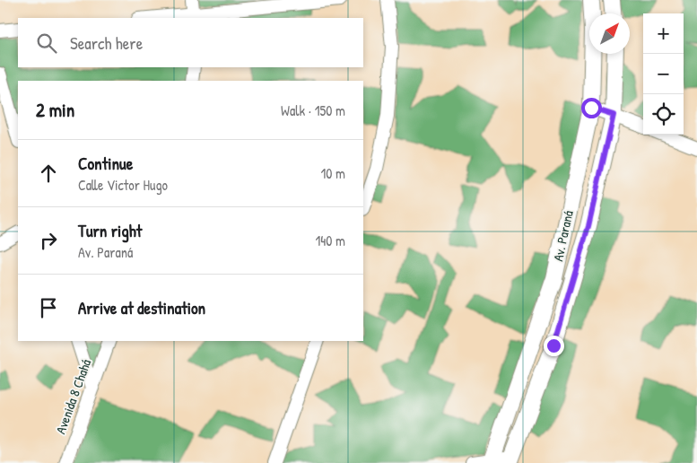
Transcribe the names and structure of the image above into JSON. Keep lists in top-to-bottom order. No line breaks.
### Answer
{"streets":{"street":["Av. Paraná","Avenida 8 Chahá"]},"north":"top right","page":{"map_buttons":["+","−"],"search":"Search here","heading":["2 min","Walk · 150 m"],"list":[["Continue","Calle Victor Hugo","10 m"],["Turn right","Av. Paraná","140 m"],"Arrive at destination"]}}
